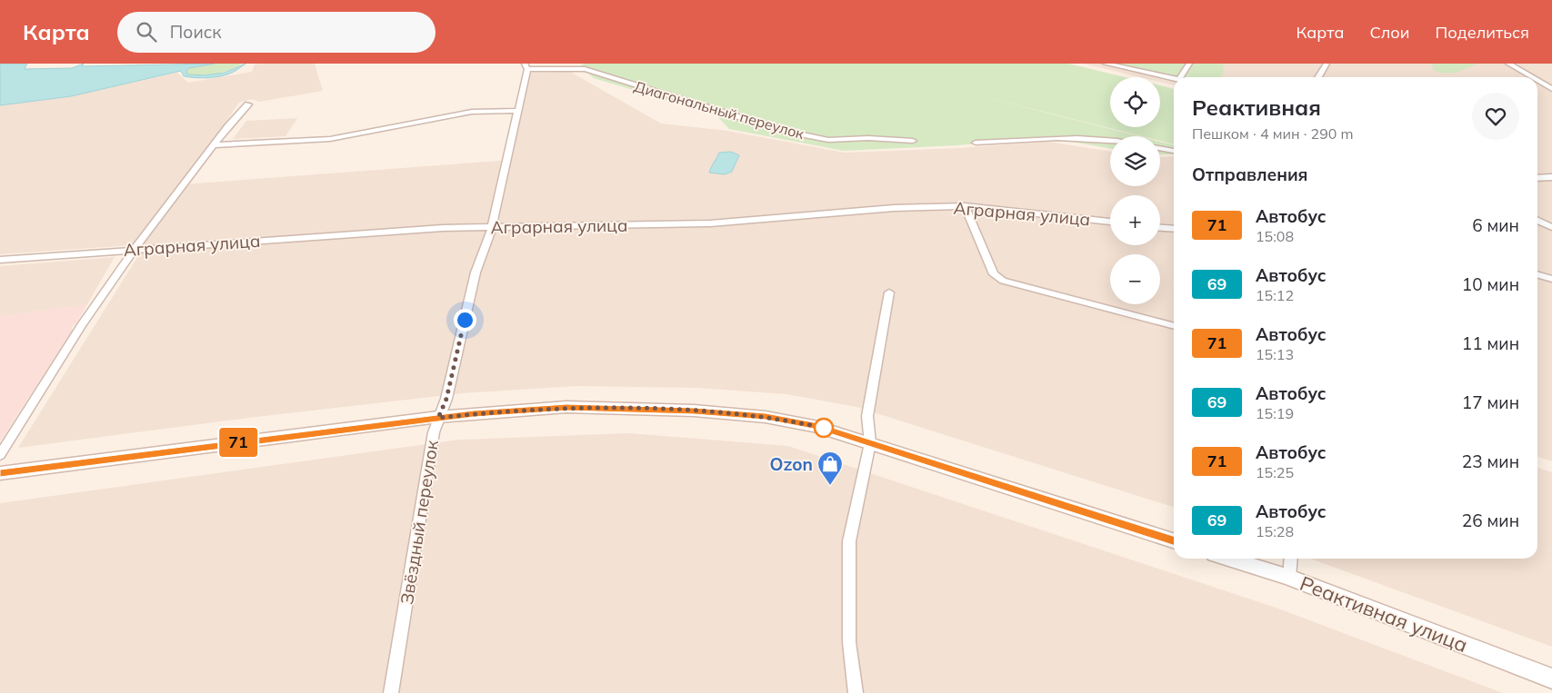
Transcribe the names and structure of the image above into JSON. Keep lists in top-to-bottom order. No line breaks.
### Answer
{"streets":{"main road":["Реактивная улица"],"street":["Диагональный переулок","Аграрная улица","Звёздный переулок"]},"crossings":[["Диагональный переулок","Звёздный переулок"],["Аграрная улица","Звёздный переулок"]],"places":{"shop":["Ozon"]},"lines":["bus line 71"],"page":{"header":"Карта","search":"Поиск","nav":["Карта","Слои","Поделиться"],"on_map":"71","map_buttons":["+","−"],"heading":[["Реактивная","Пешком · 4 мин · 290 m"],"Отправления"],"list":[{"mark":"71","name":"Автобус","note":"15:08","value":"6 мин"},{"mark":"69","name":"Автобус","note":"15:12","value":"10 мин"},{"mark":"71","name":"Автобус","note":"15:13","value":"11 мин"},{"mark":"69","name":"Автобус","note":"15:19","value":"17 мин"},{"mark":"71","name":"Автобус","note":"15:25","value":"23 мин"},{"mark":"69","name":"Автобус","note":"15:28","value":"26 мин"}]}}
